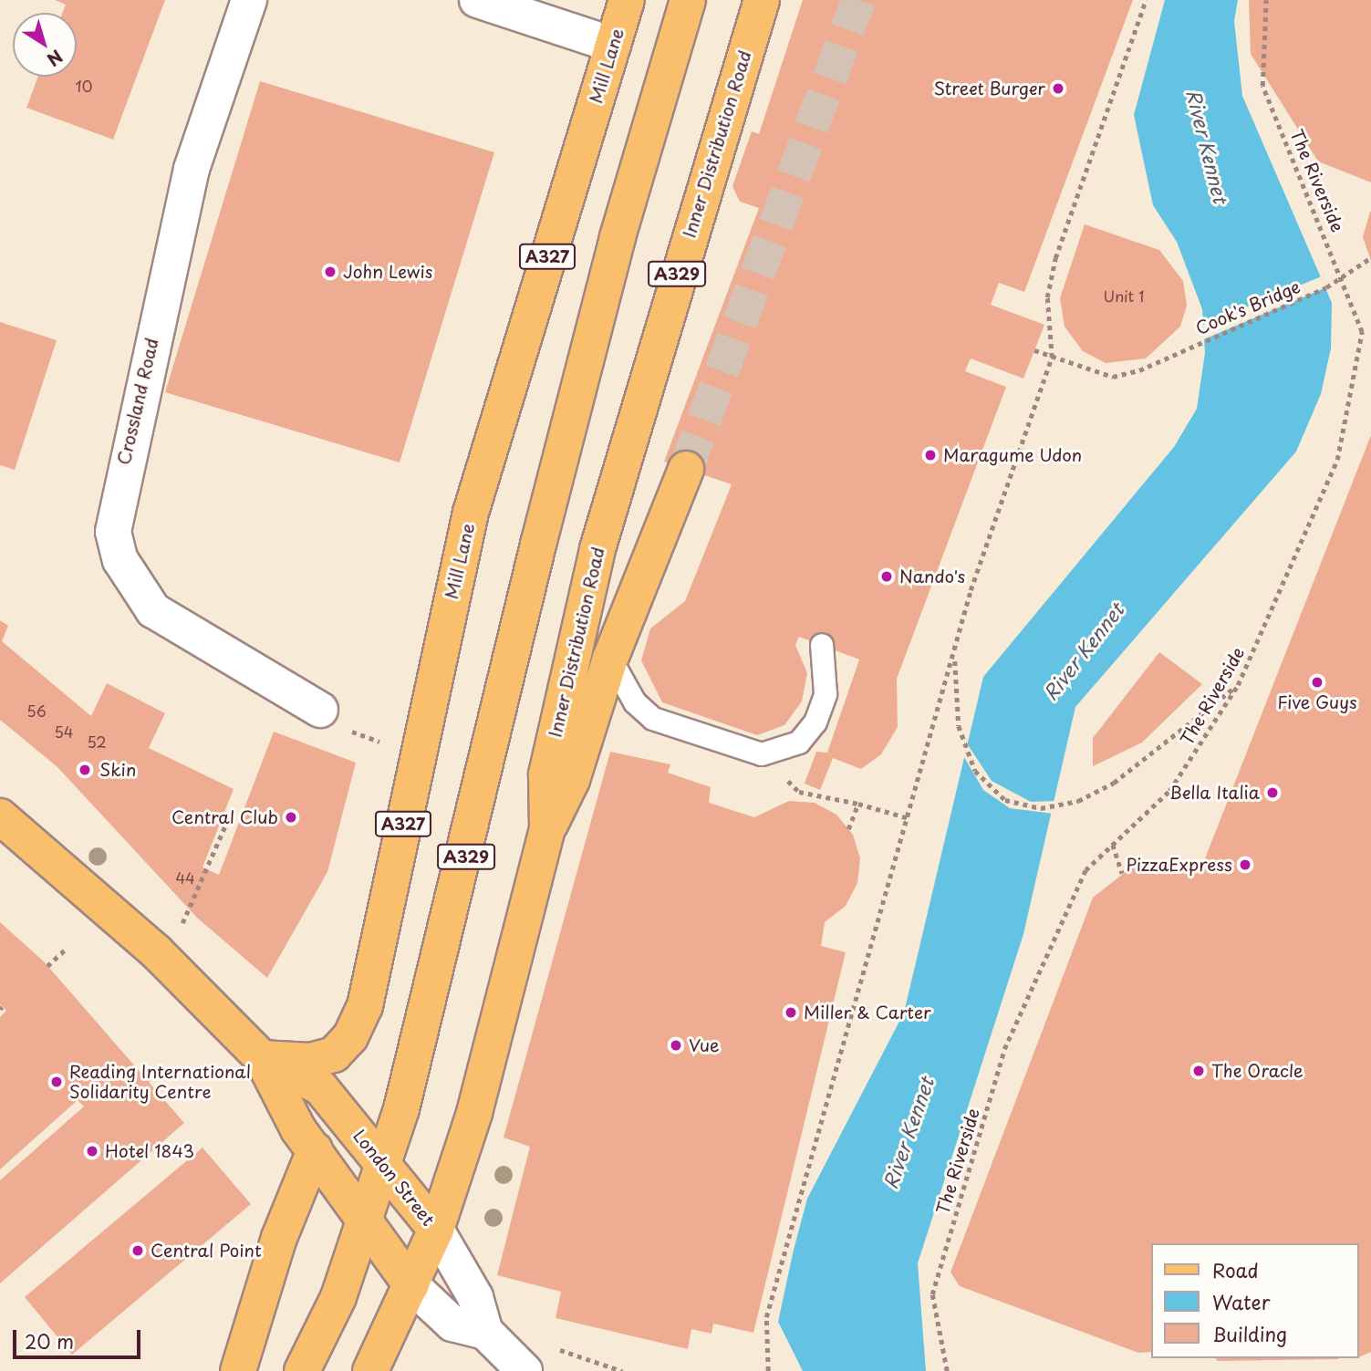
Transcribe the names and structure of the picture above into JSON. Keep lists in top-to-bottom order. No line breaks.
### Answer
{"streets":{"main road":["Mill Lane","Inner Distribution Road","A327","A329","London Street"],"street":["Crossland Road"],"path":["The Riverside","Cook's Bridge"]},"crossings":[["Mill Lane","London Street"],["Inner Distribution Road","A329"],["Inner Distribution Road","London Street"],["The Riverside","Cook's Bridge"],["A329","London Street"]],"water":["River Kennet"],"places":["Street Burger","John Lewis","Maragume Udon","Nando's","Five Guys","Skin","Bella Italia","Central Club","PizzaExpress","Miller & Carter","Vue","The Oracle","Reading International Solidarity Centre","Hotel 1843","Central Point"],"house_numbers":["10","Unit 1","56","54","52","44"],"legend":["Road","Water","Building"],"scale_bar":"20 m","north":"bottom right"}
